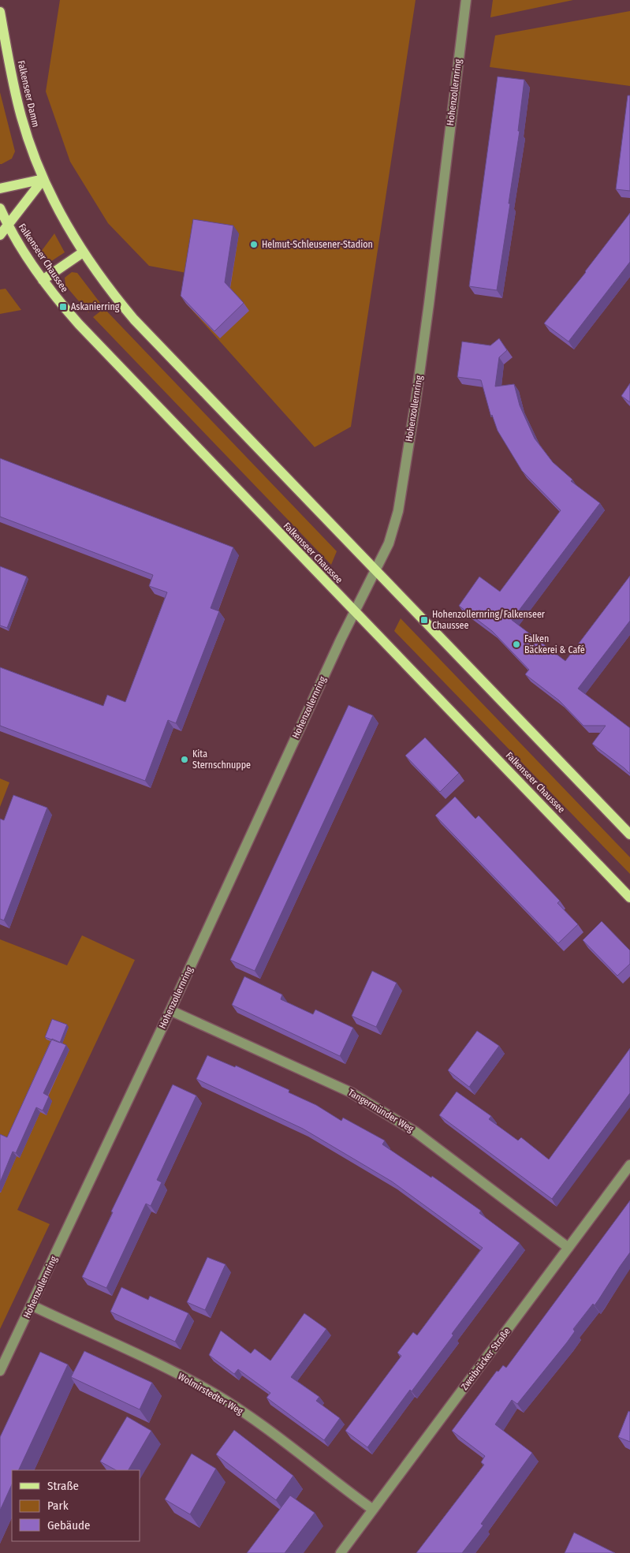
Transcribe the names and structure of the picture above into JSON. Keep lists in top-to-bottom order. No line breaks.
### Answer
{"streets":{"main road":["Falkenseer Damm","Falkenseer Chaussee"],"street":["Hohenzollernring","Tangermünder Weg","Zweibrücker Straße","Wolmirstedter Weg"]},"crossings":[["Hohenzollernring","Falkenseer Chaussee"],["Hohenzollernring","Tangermünder Weg"],["Hohenzollernring","Wolmirstedter Weg"],["Tangermünder Weg","Zweibrücker Straße"],["Zweibrücker Straße","Wolmirstedter Weg"]],"places":{"other":["Helmut-Schleusener-Stadion","Falken Bäckerei & Café","Kita Sternschnuppe"],"transit":["Askanierring","Hohenzollernring/Falkenseer Chaussee"]},"legend":["Straße","Park","Gebäude"]}
